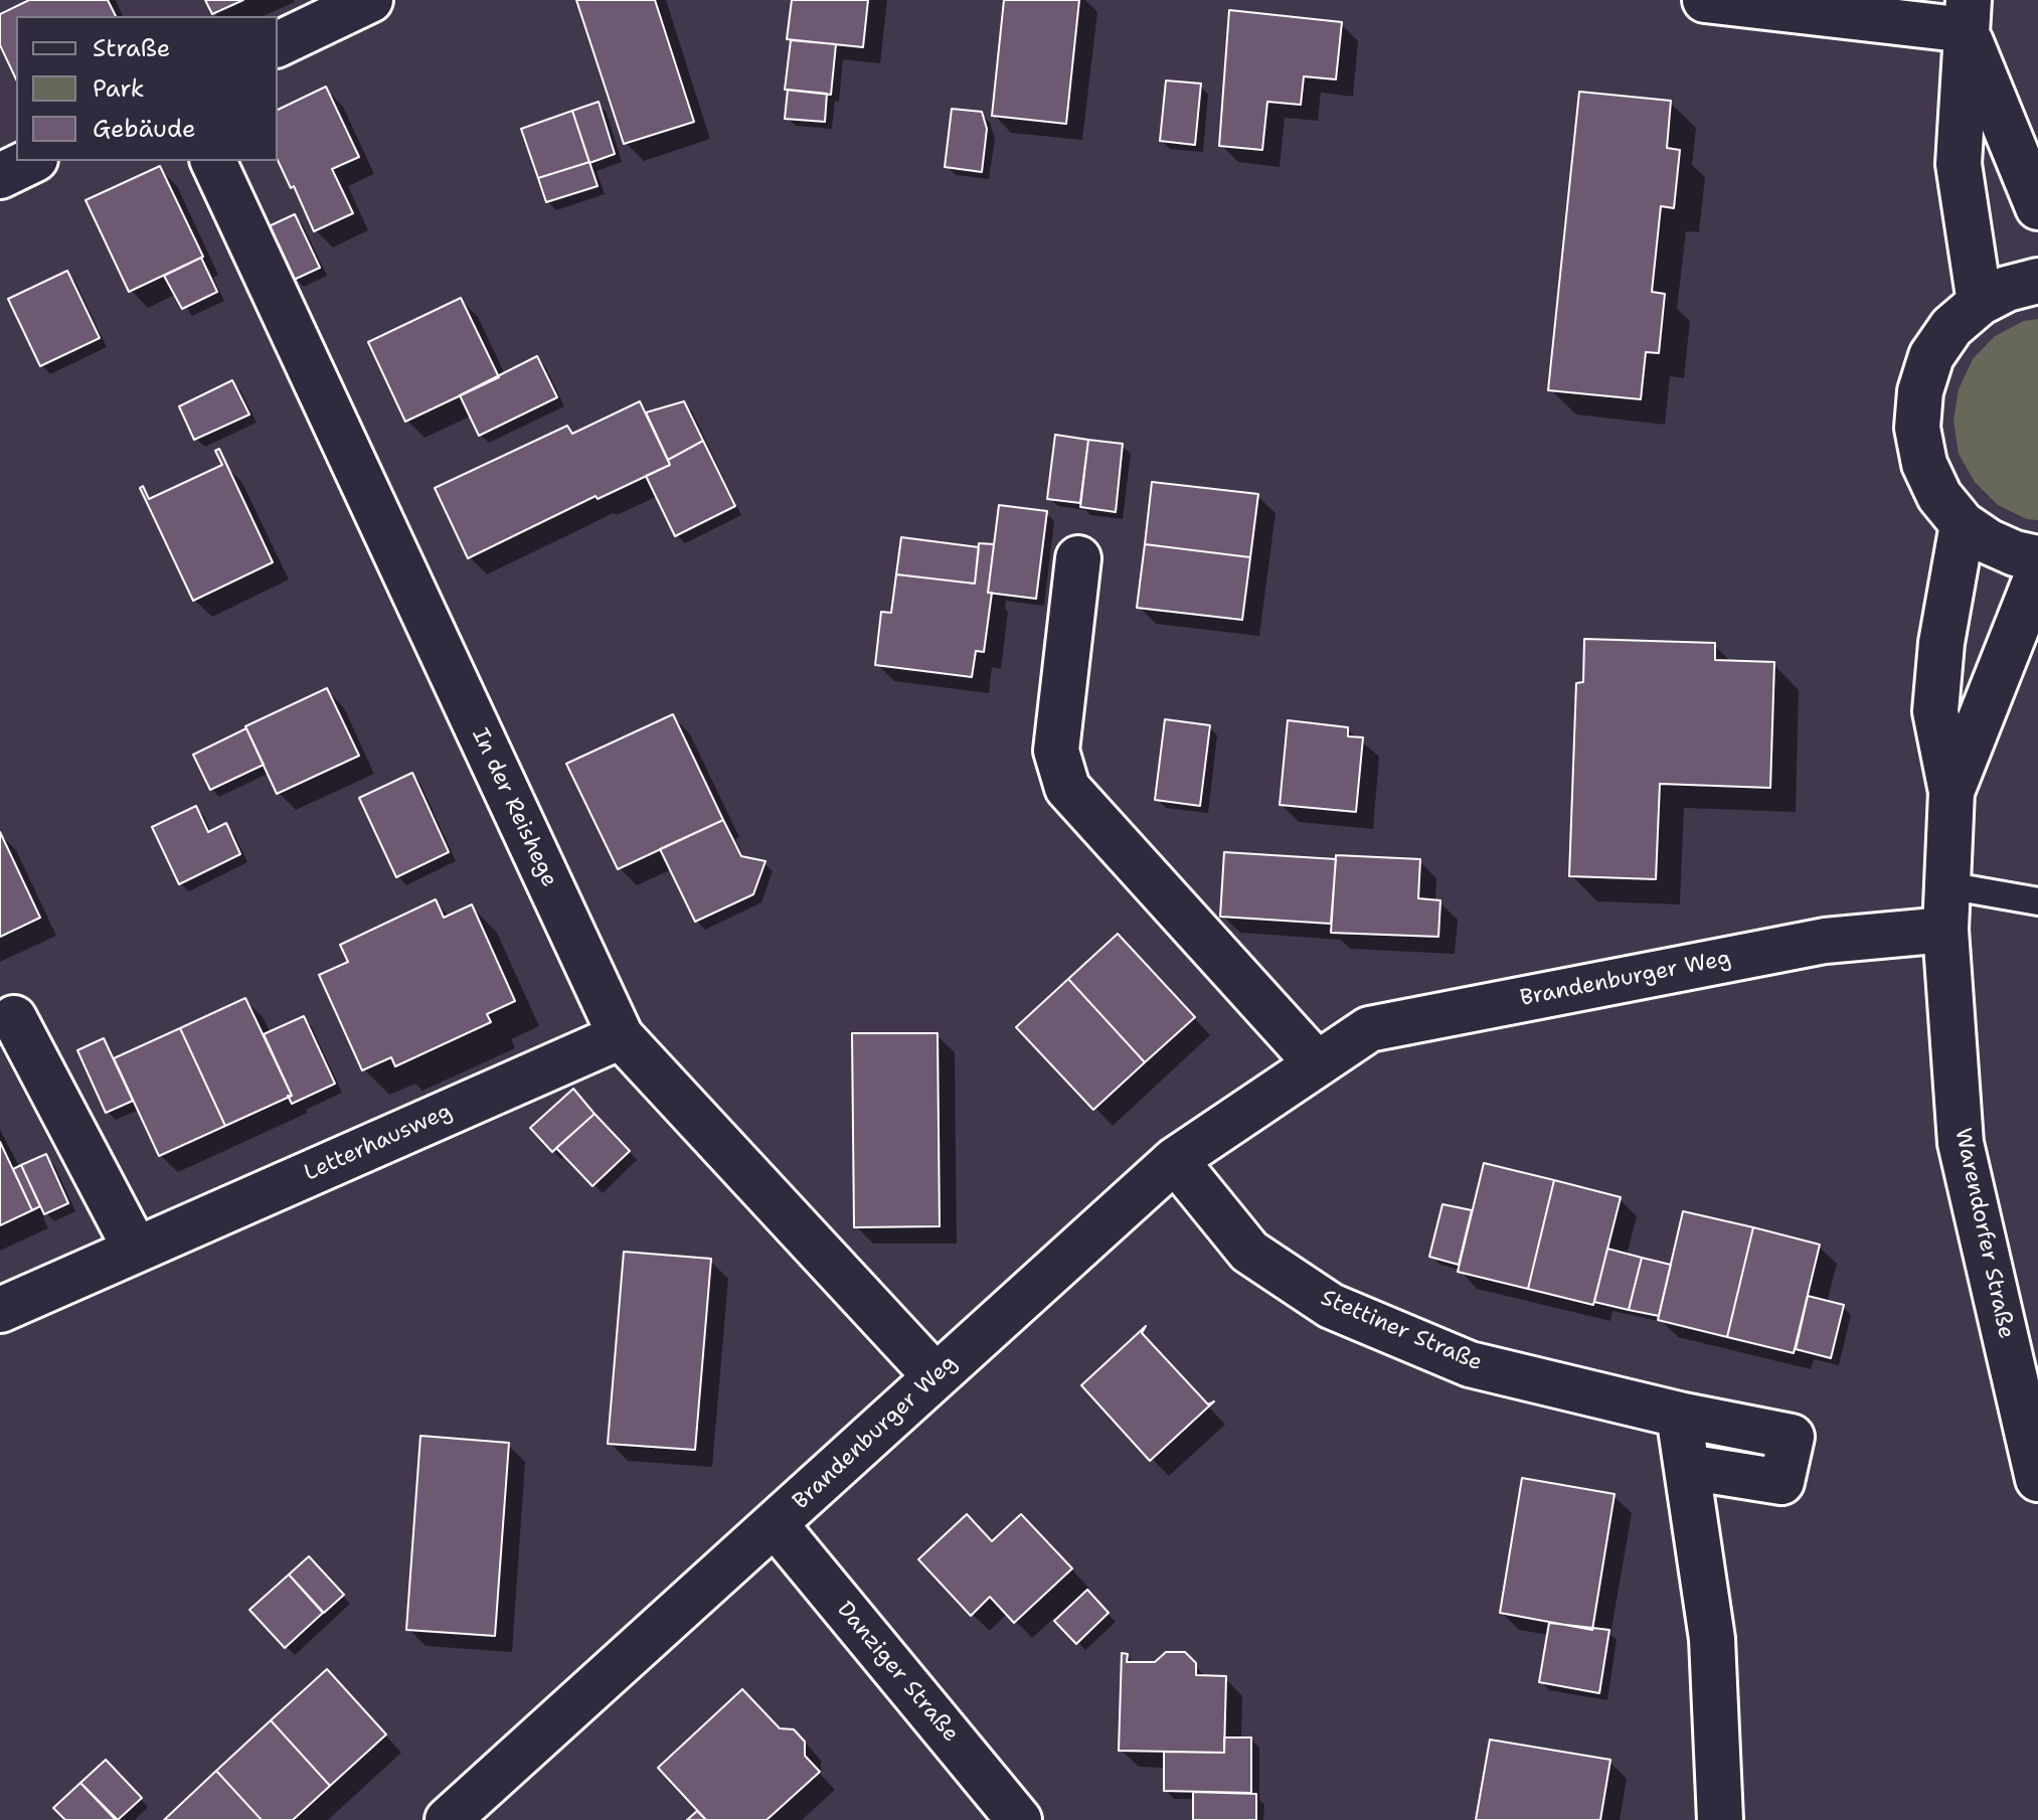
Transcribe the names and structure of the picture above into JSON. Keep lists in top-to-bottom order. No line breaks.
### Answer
{"streets":{"street":["In der Reishege","Brandenburger Weg","Letterhausweg","Warendorfer Straße","Stettiner Straße","Danziger Straße"]},"crossings":[["In der Reishege","Brandenburger Weg"],["In der Reishege","Letterhausweg"],["Brandenburger Weg","Warendorfer Straße"],["Brandenburger Weg","Stettiner Straße"],["Brandenburger Weg","Danziger Straße"]],"legend":["Straße","Park","Gebäude"]}
